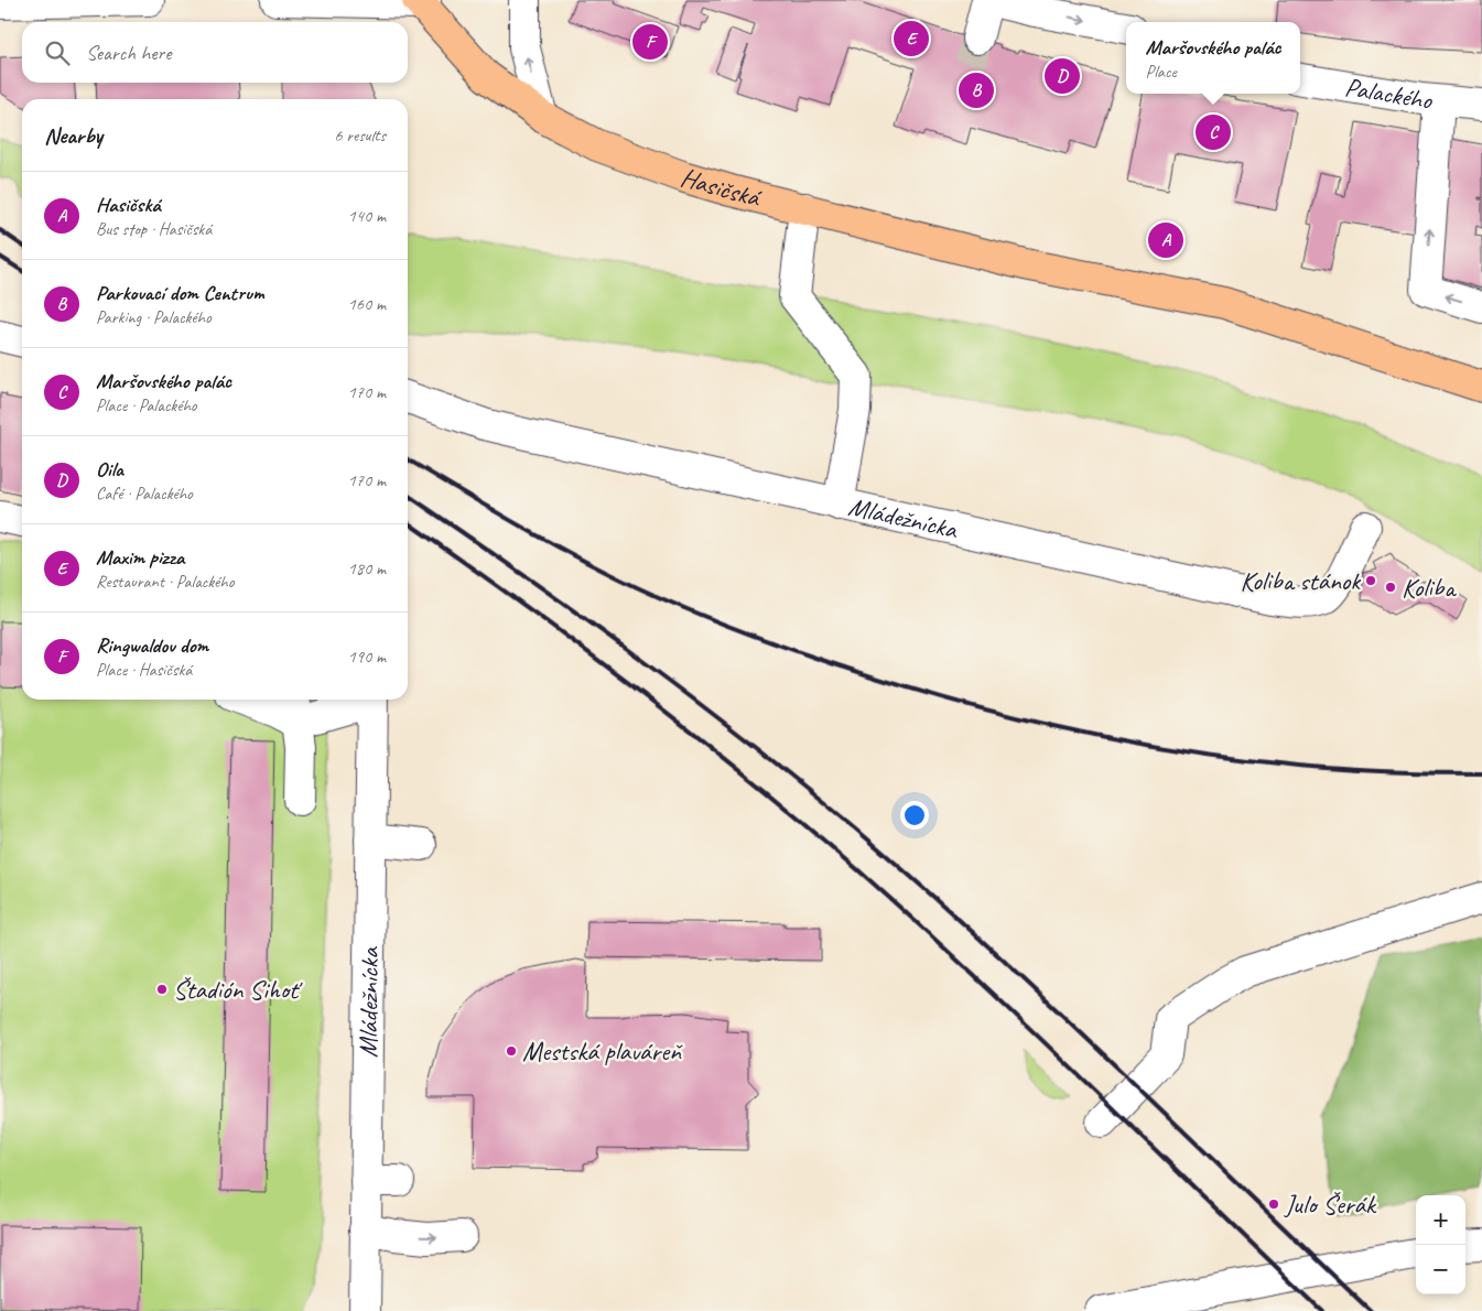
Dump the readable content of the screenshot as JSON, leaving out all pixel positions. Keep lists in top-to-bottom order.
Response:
{
  "streets": {
    "main road": ["Hasičská"],
    "street": ["Palackého", "Mládežnícka"]
  },
  "places": [
    "Koliba stánok",
    "Koliba",
    "Štadión Sihoť",
    "Mestská plaváreň",
    "Julo Šerák"
  ],
  "page": {
    "pins": [
      "E",
      "F",
      "D",
      "B",
      "C",
      "A"
    ],
    "popup": ["Maršovského palác", "Place"],
    "search": "Search here",
    "heading": ["Nearby", "6 results"],
    "list": [
      {
        "mark": "A",
        "name": "Hasičská",
        "note": "Bus stop · Hasičská",
        "value": "140 m"
      },
      {
        "mark": "B",
        "name": "Parkovací dom Centrum",
        "note": "Parking · Palackého",
        "value": "160 m"
      },
      {
        "mark": "C",
        "name": "Maršovského palác",
        "note": "Place · Palackého",
        "value": "170 m"
      },
      {
        "mark": "D",
        "name": "Oila",
        "note": "Café · Palackého",
        "value": "170 m"
      },
      {
        "mark": "E",
        "name": "Maxim pizza",
        "note": "Restaurant · Palackého",
        "value": "180 m"
      },
      {
        "mark": "F",
        "name": "Ringwaldov dom",
        "note": "Place · Hasičská",
        "value": "190 m"
      }
    ],
    "map_buttons": ["+", "−"]
  }
}
